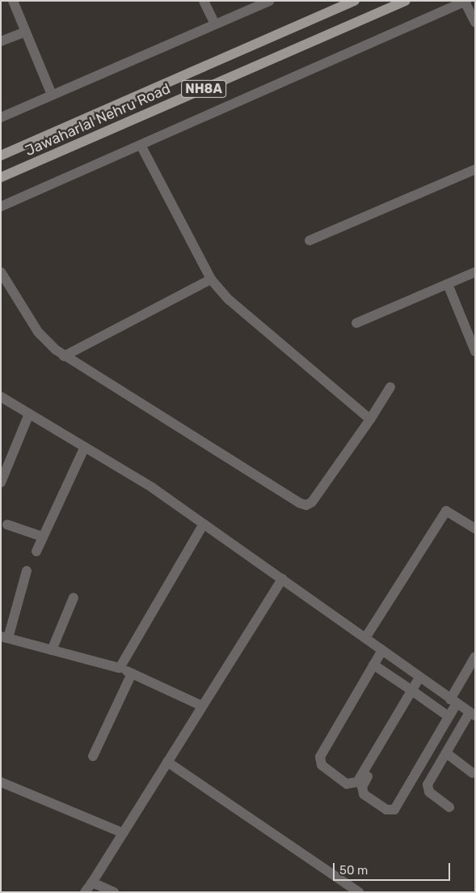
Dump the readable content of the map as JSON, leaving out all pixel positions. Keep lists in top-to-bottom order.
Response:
{
  "streets": {
    "main road": ["NH8A", "Jawaharlal Nehru Road"]
  },
  "scale_bar": "50 m"
}
